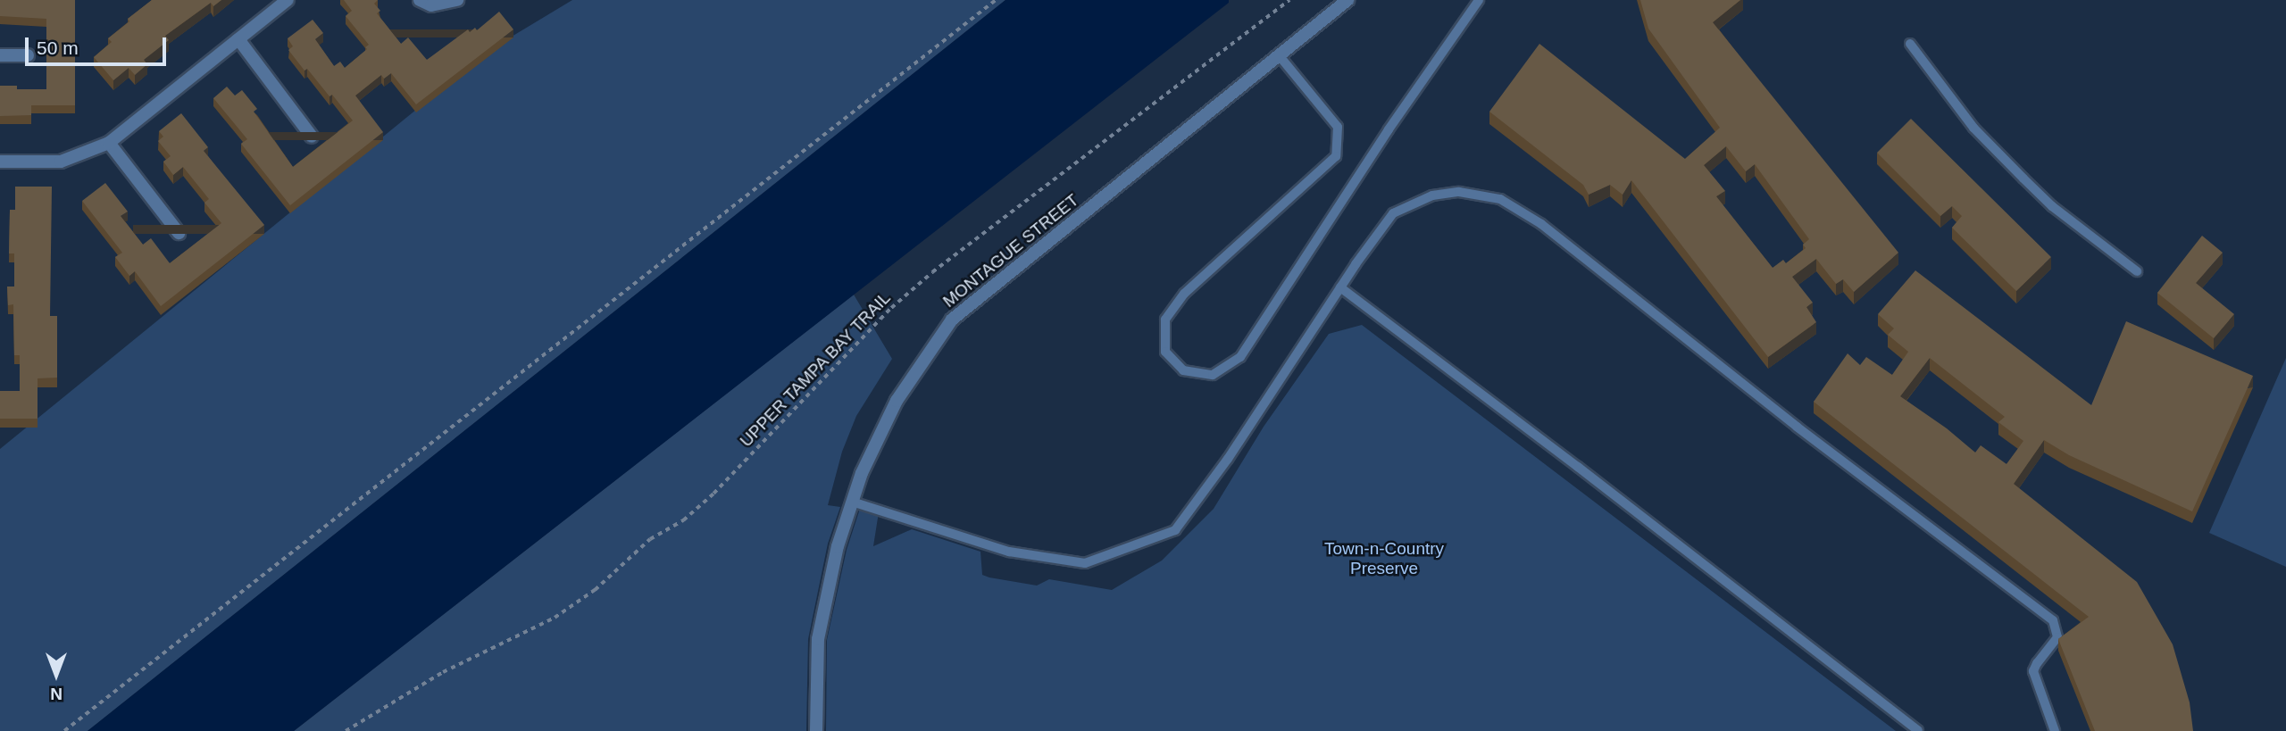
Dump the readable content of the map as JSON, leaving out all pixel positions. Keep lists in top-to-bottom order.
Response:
{
  "streets": {
    "street": ["MONTAGUE STREET"],
    "path": ["UPPER TAMPA BAY TRAIL"]
  },
  "parks": ["Town-n-Country Preserve"],
  "scale_bar": "50 m",
  "north": "bottom"
}
